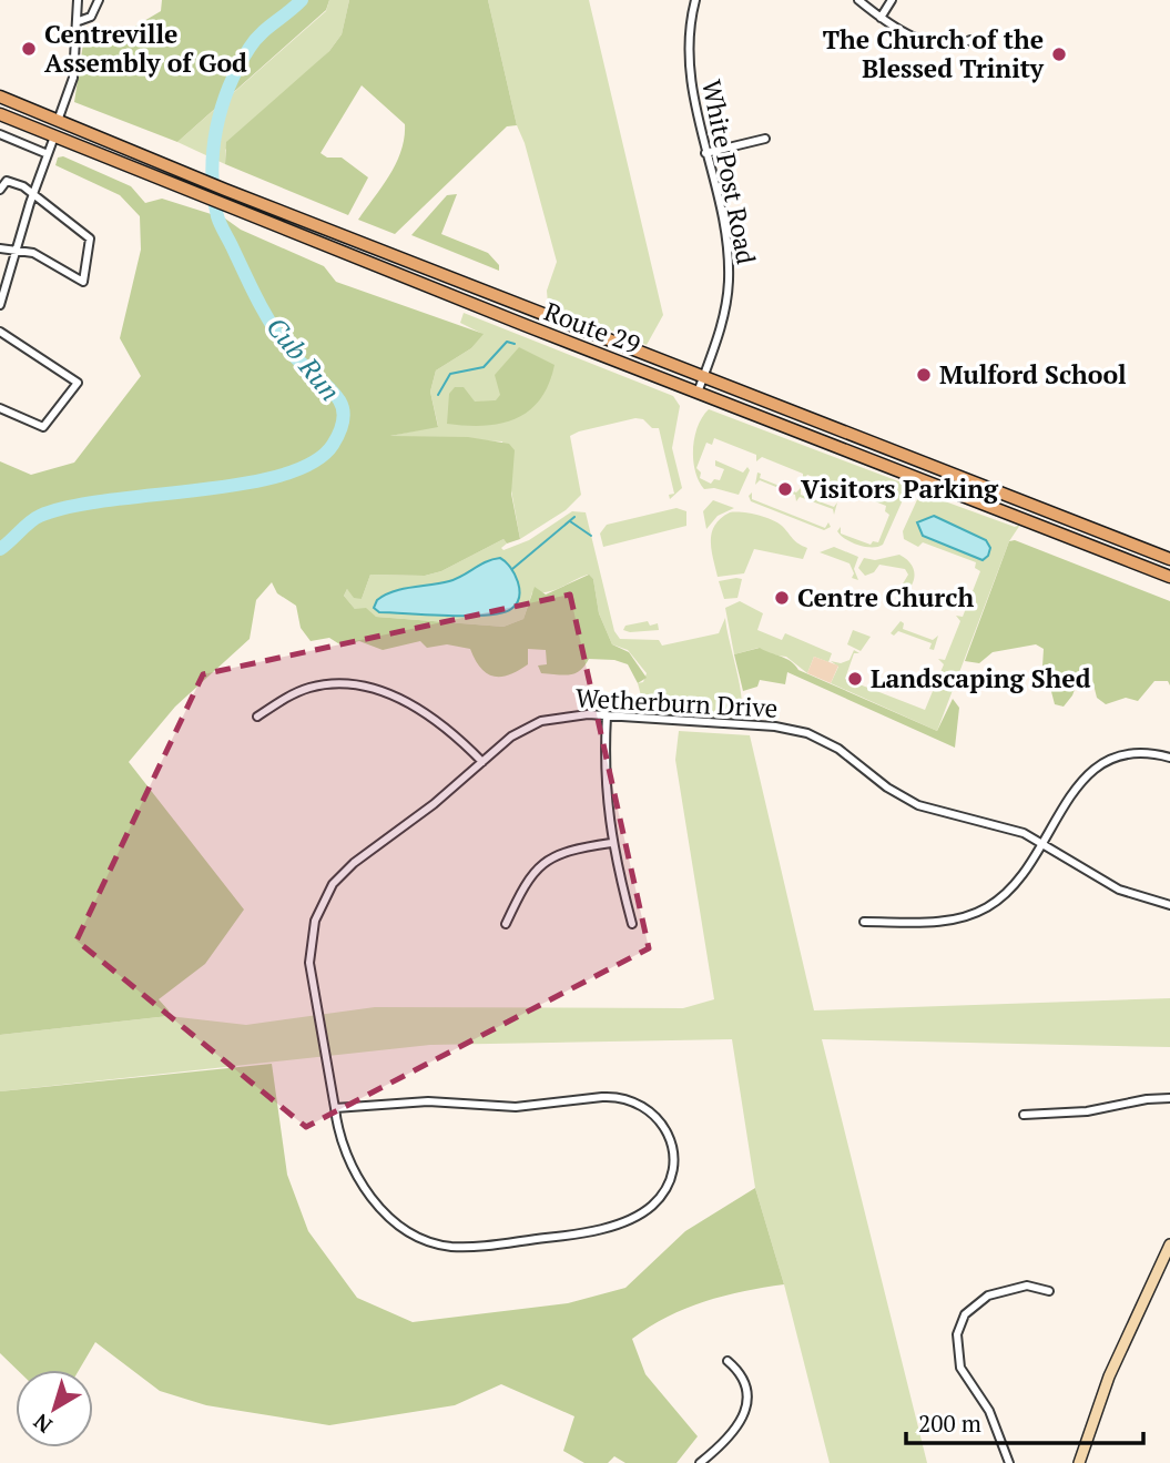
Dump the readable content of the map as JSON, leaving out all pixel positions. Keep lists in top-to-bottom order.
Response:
{
  "streets": {
    "main road": ["Route 29"],
    "street": ["White Post Road", "Wetherburn Drive"]
  },
  "crossings": [
    ["White Post Road", "Route 29"]
  ],
  "water": ["Cub Run"],
  "places": [
    "Centreville Assembly of God",
    "The Church of the Blessed Trinity",
    "Mulford School",
    "Visitors Parking",
    "Centre Church",
    "Landscaping Shed"
  ],
  "scale_bar": "200 m",
  "north": "bottom left"
}
